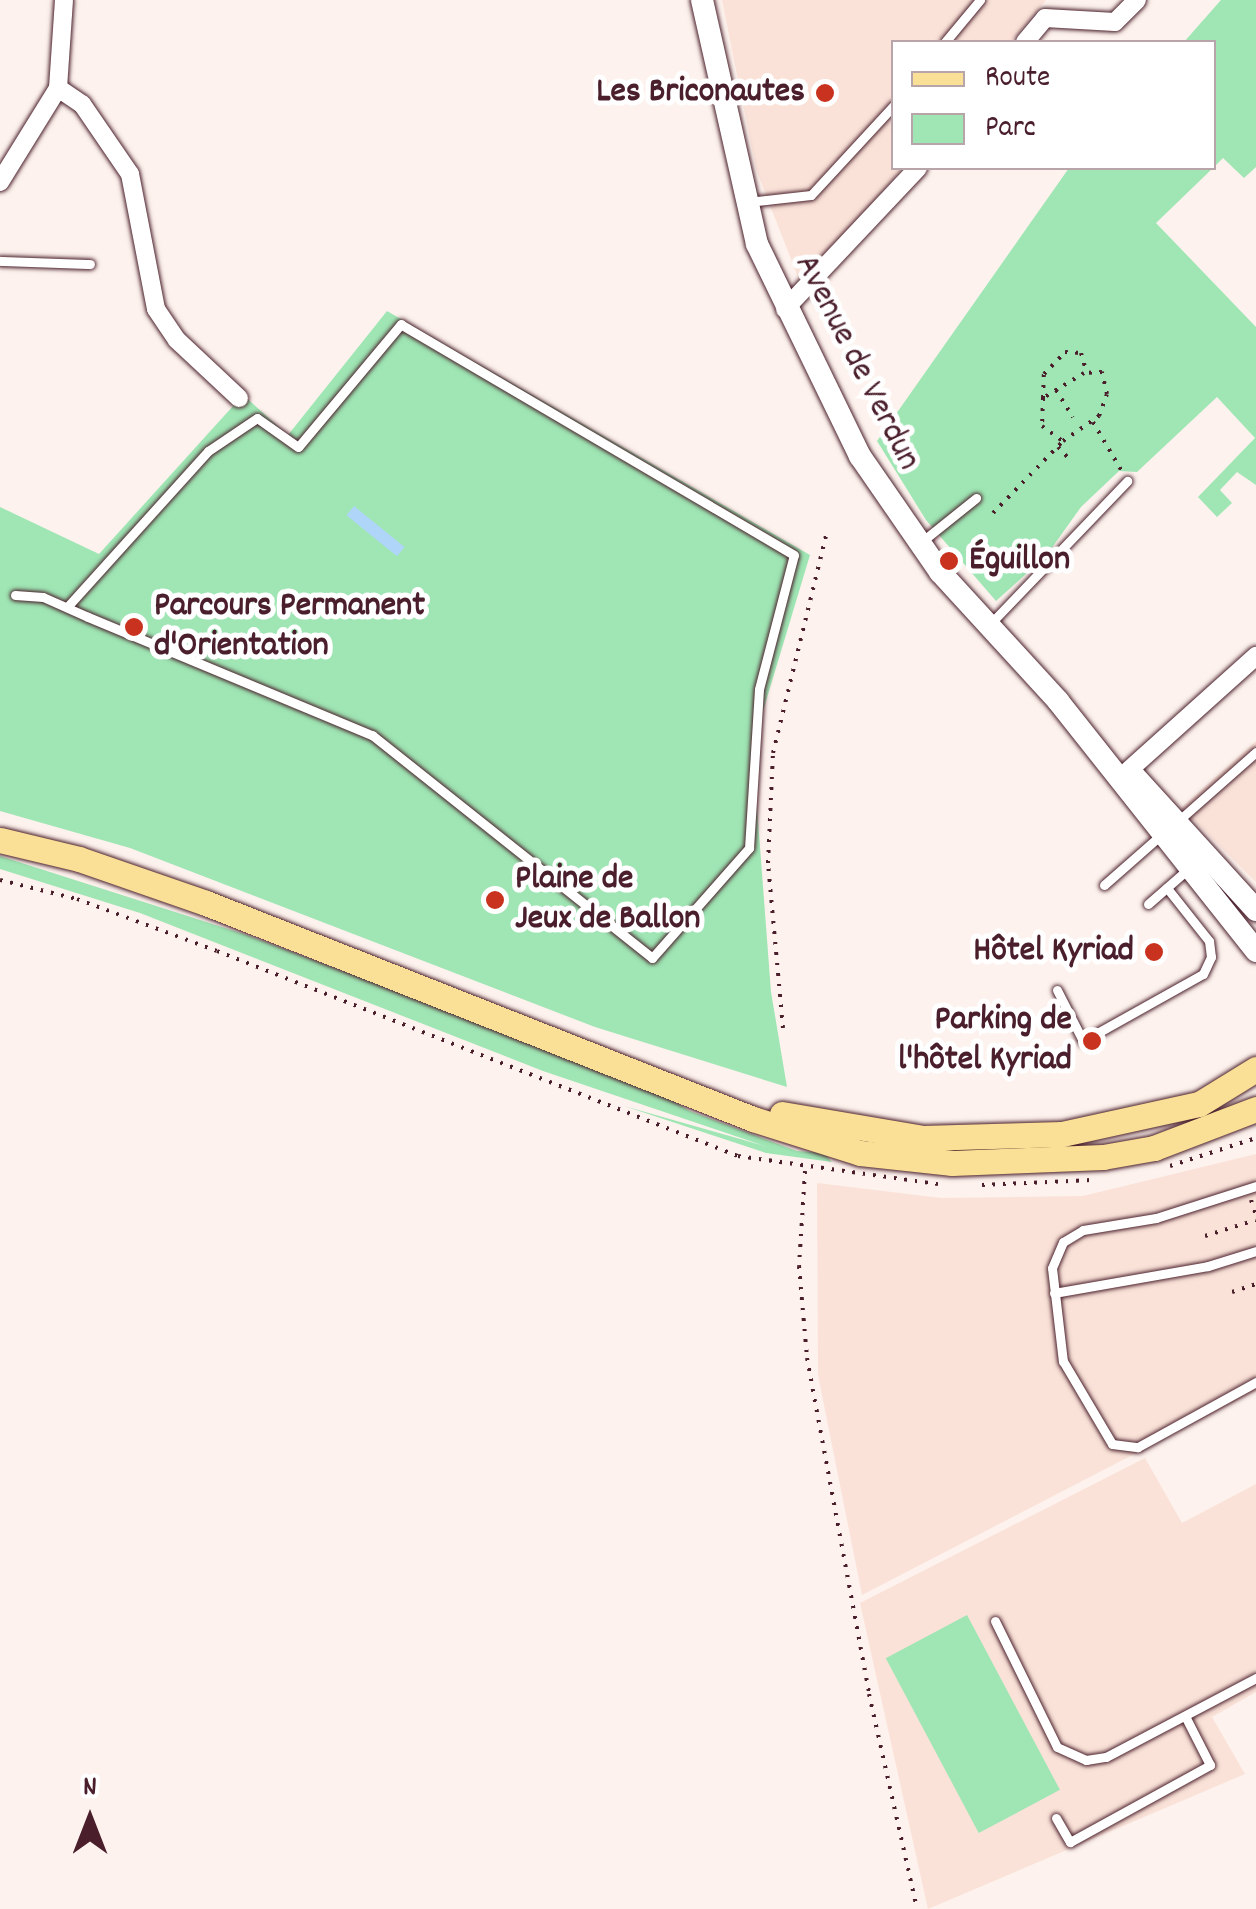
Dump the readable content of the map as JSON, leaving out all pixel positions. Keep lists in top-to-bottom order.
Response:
{
  "streets": {
    "main road": ["Avenue de Verdun"]
  },
  "places": [
    "Les Briconautes",
    "Éguillon",
    "Parcours Permanent d'Orientation",
    "Plaine de Jeux de Ballon",
    "Hôtel Kyriad",
    "Parking de l'hôtel Kyriad"
  ],
  "legend": ["Route", "Parc"],
  "north": "top"
}
